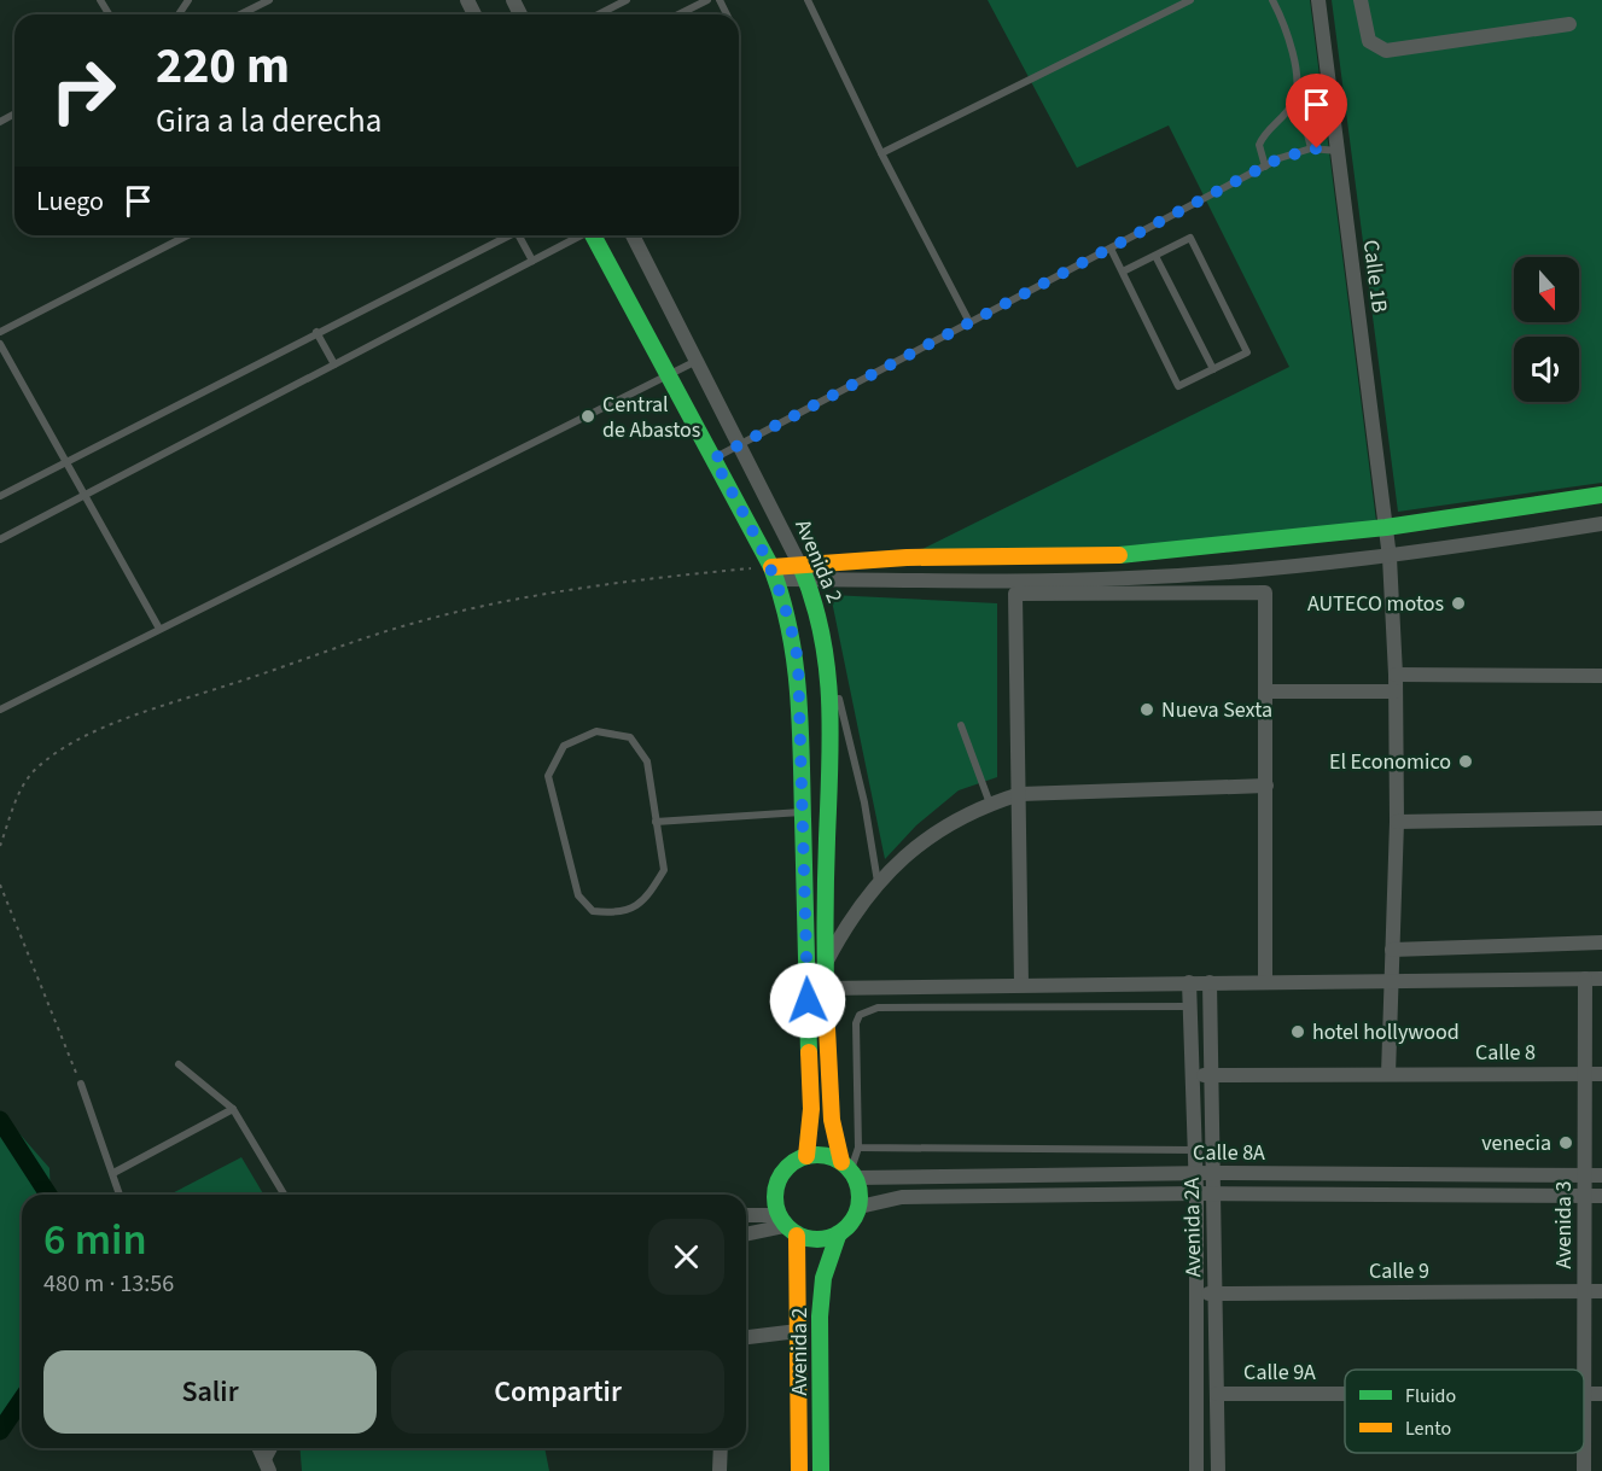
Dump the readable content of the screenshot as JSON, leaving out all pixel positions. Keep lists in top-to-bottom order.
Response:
{
  "streets": {
    "street": [
      "Calle 1B",
      "Avenida 2",
      "Calle 8",
      "Calle 8A",
      "Avenida 3",
      "Avenida 2A",
      "Calle 9",
      "Calle 9A"
    ]
  },
  "crossings": [
    ["Calle 1B", "Calle 8"],
    ["Avenida 2", "Calle 8A"],
    ["Calle 8", "Avenida 3"],
    ["Calle 8", "Avenida 2A"],
    ["Calle 8A", "Avenida 3"],
    ["Calle 8A", "Avenida 2A"],
    ["Avenida 3", "Calle 9"],
    ["Avenida 3", "Calle 9A"],
    ["Avenida 2A", "Calle 9"],
    ["Avenida 2A", "Calle 9A"]
  ],
  "places": [
    "Central de Abastos",
    "AUTECO motos",
    "Nueva Sexta",
    "El Economico",
    "hotel hollywood",
    "venecia"
  ],
  "legend": ["Fluido", "Lento"],
  "north": "bottom",
  "page": {
    "turn": ["220 m", "Gira a la derecha"],
    "then": "Luego",
    "heading": ["6 min", "480 m · 13:56"],
    "buttons": ["Salir", "Compartir"]
  }
}
